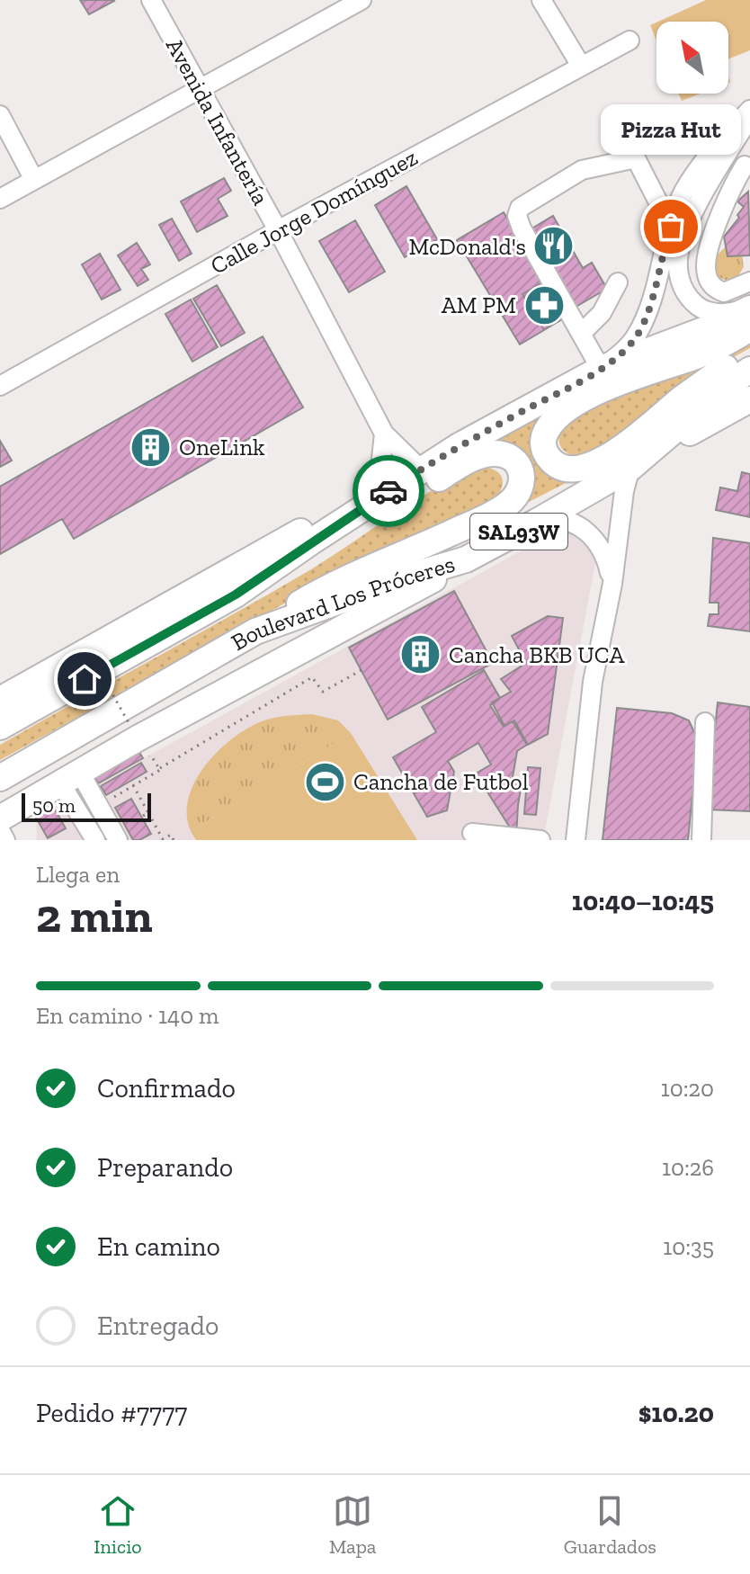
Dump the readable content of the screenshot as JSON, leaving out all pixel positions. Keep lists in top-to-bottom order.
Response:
{
  "streets": {
    "highway": ["SAL93W", "Boulevard Los Próceres"],
    "street": ["Avenida Infantería", "Calle Jorge Domínguez"]
  },
  "crossings": [
    ["Avenida Infantería", "Calle Jorge Domínguez"],
    ["Avenida Infantería", "Boulevard Los Próceres"]
  ],
  "places": {
    "other": ["Pizza Hut"],
    "restaurant": ["McDonald's"],
    "pharmacy": ["AM PM"],
    "building": ["OneLink", "Cancha BKB UCA"],
    "sports": ["Cancha de Futbol"]
  },
  "scale_bar": "50 m",
  "north": "top left",
  "page": {
    "bubble": "Pizza Hut",
    "scale": "50 m",
    "heading": ["2 min", "Llega en", "10:40–10:45"],
    "panel": ["Pedido #7777", "$10.20"],
    "bar": "En camino · 140 m",
    "list": [
      ["Confirmado", "10:20"],
      ["Preparando", "10:26"],
      ["En camino", "10:35"],
      "Entregado"
    ],
    "tabs": ["Inicio", "Mapa", "Guardados"]
  }
}
